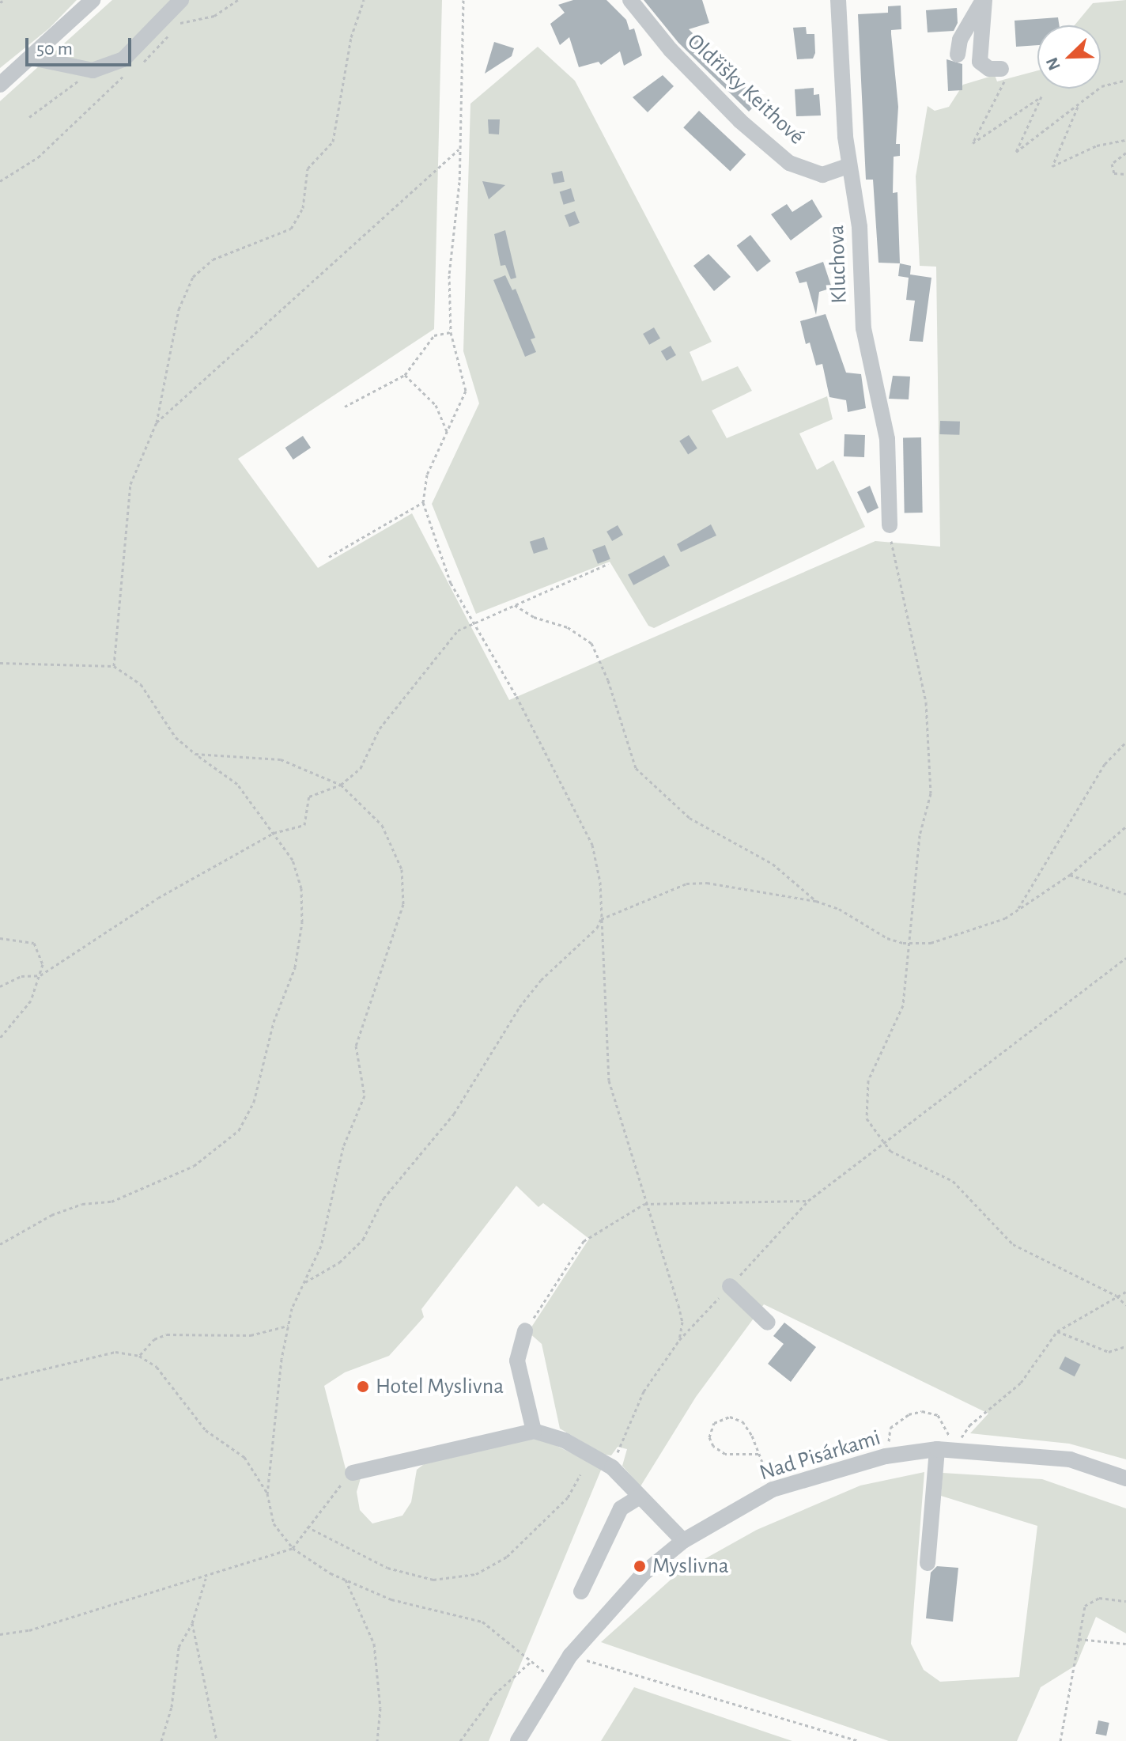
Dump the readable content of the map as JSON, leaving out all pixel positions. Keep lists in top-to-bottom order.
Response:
{
  "streets": {
    "street": ["Oldřišky Keithové", "Kluchova", "Nad Pisárkami"]
  },
  "crossings": [
    ["Oldřišky Keithové", "Kluchova"]
  ],
  "places": ["Hotel Myslivna", "Myslivna"],
  "scale_bar": "50 m",
  "north": "bottom left"
}
